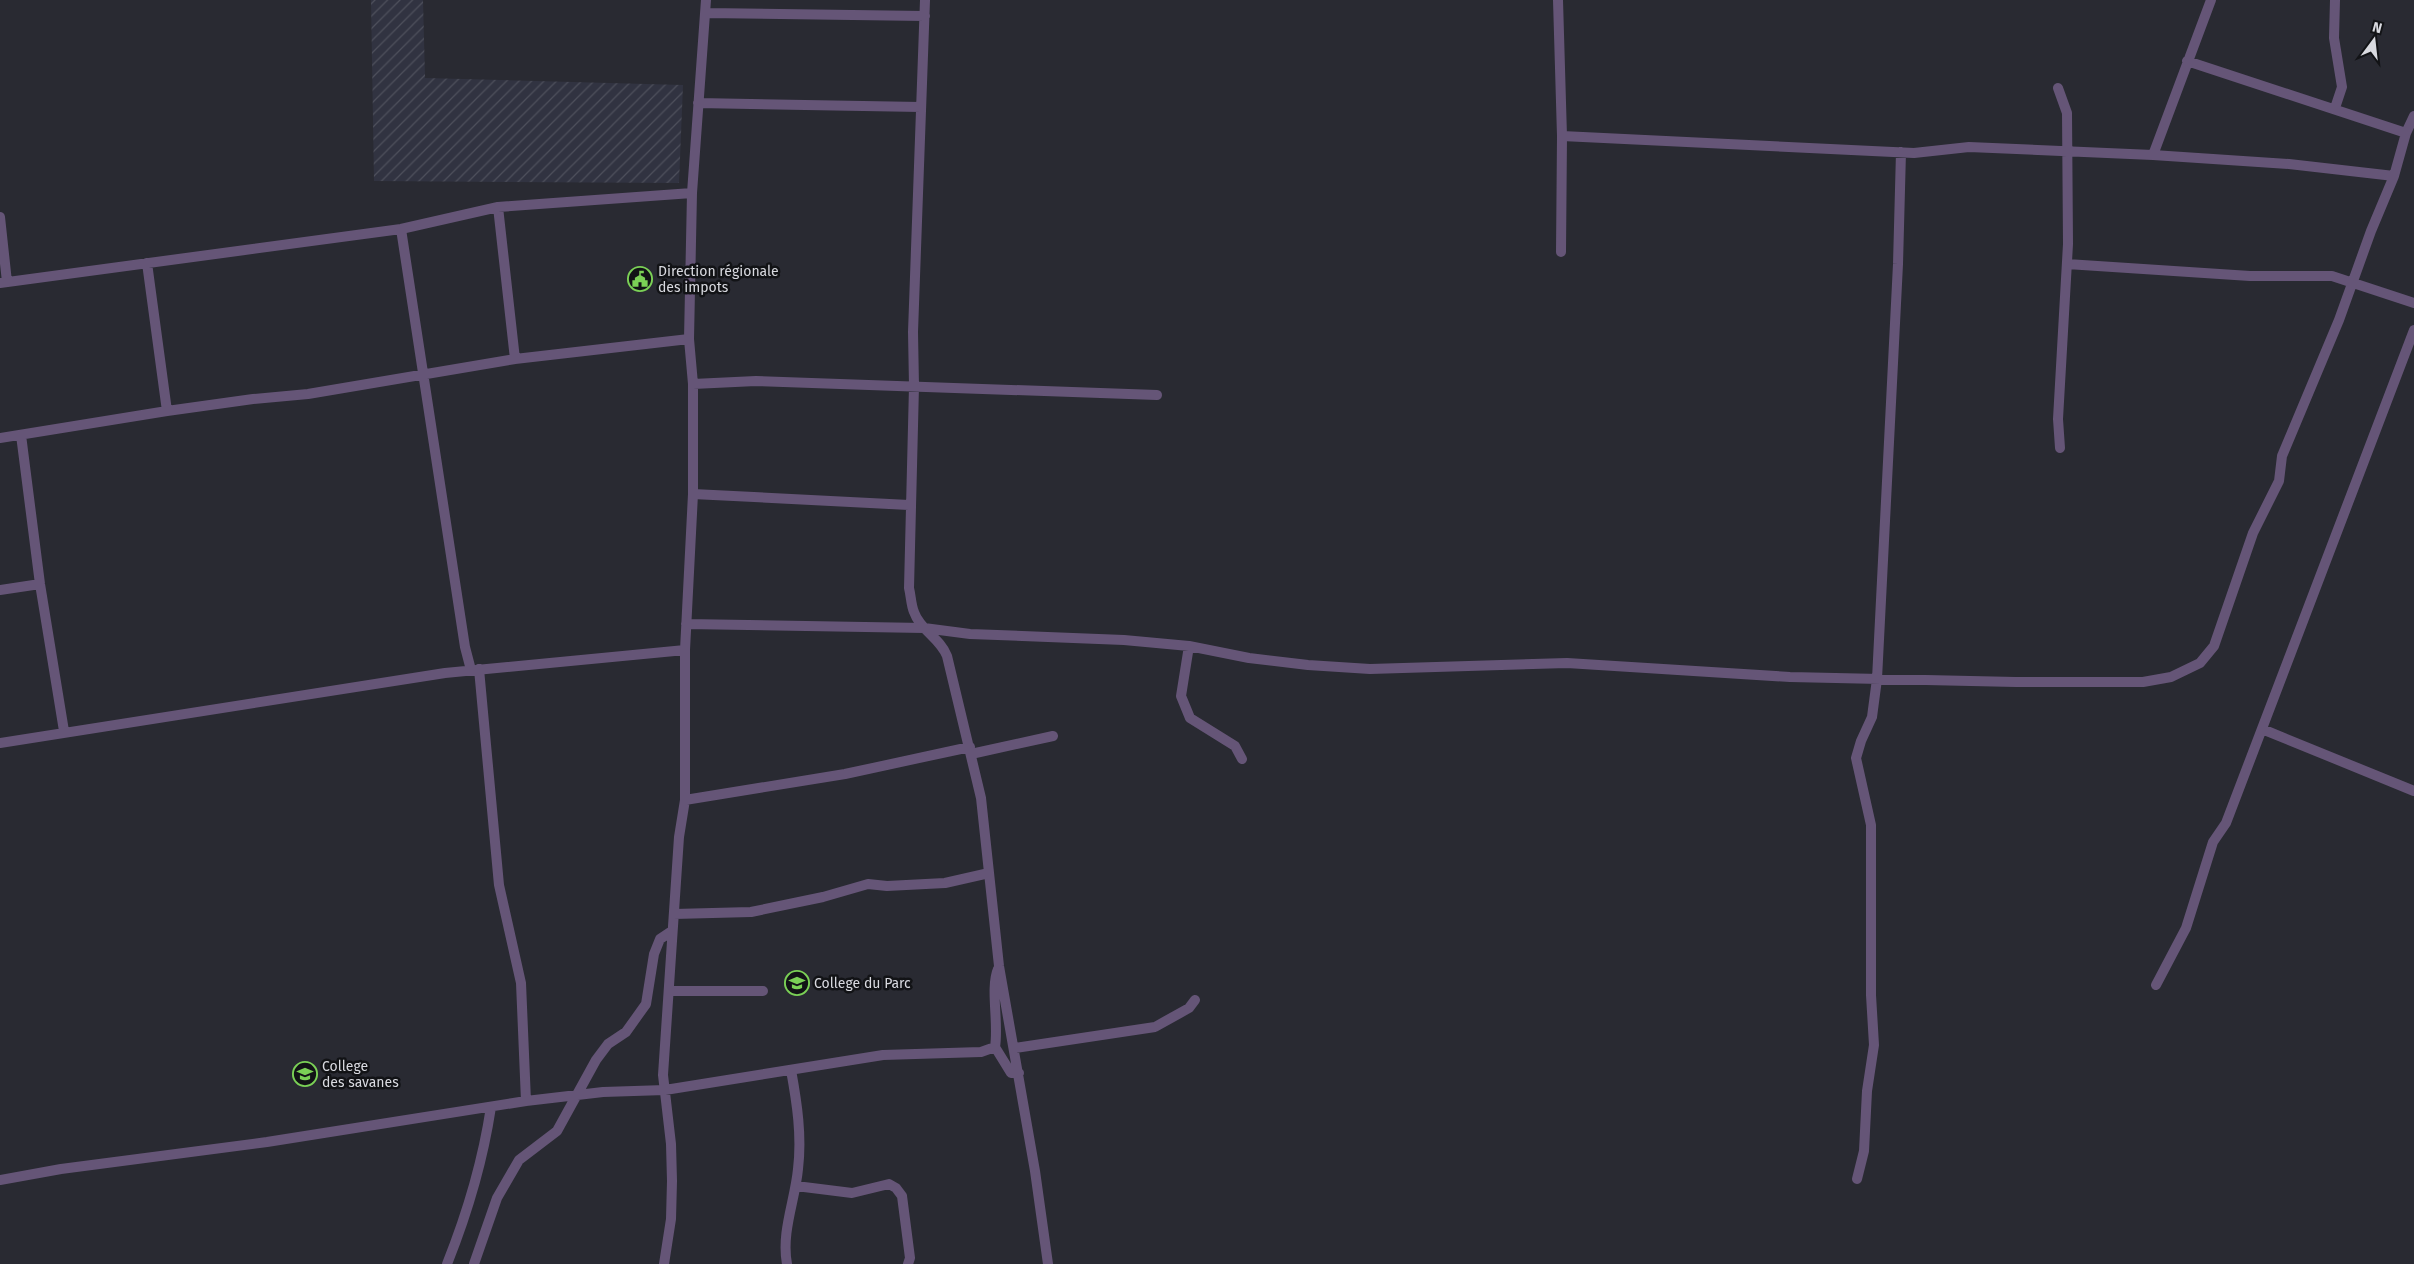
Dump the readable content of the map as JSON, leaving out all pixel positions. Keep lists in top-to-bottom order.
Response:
{
  "places": {
    "public building": ["Direction régionale des impots"],
    "school or university": ["College du Parc", "College des savanes"]
  },
  "north": "top"
}
